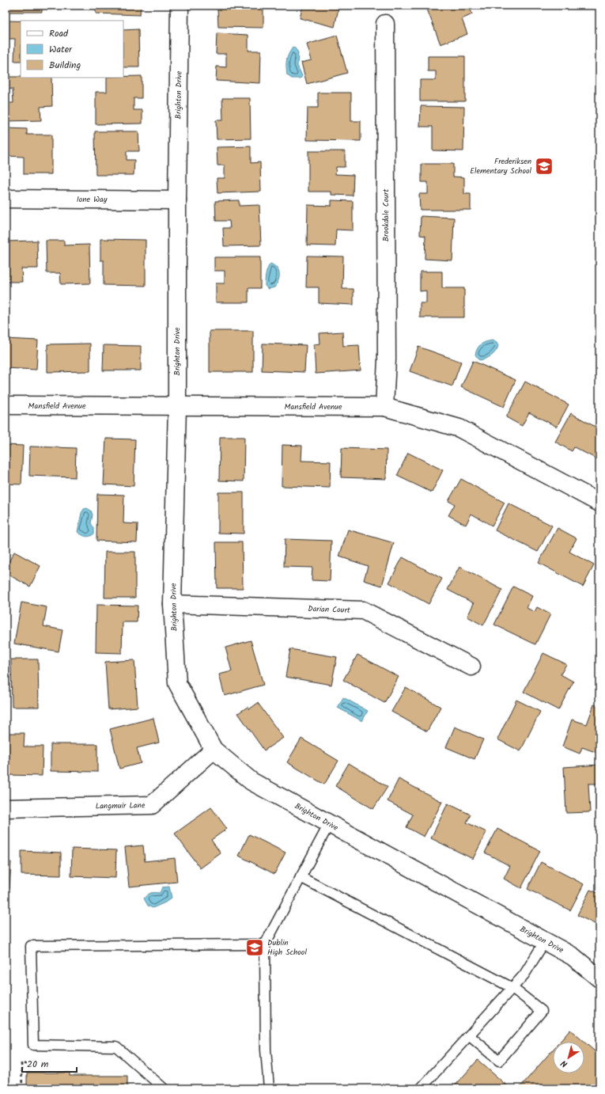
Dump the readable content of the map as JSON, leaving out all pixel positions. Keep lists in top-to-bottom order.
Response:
{
  "streets": {
    "street": [
      "Brighton Drive",
      "Ione Way",
      "Brookdale Court",
      "Mansfield Avenue",
      "Darian Court",
      "Langmuir Lane"
    ]
  },
  "crossings": [
    ["Brighton Drive", "Ione Way"],
    ["Brighton Drive", "Mansfield Avenue"],
    ["Brighton Drive", "Darian Court"],
    ["Brighton Drive", "Langmuir Lane"],
    ["Brookdale Court", "Mansfield Avenue"]
  ],
  "places": {
    "school or university": ["Frederiksen Elementary School", "Dublin High School"]
  },
  "legend": ["Road", "Water", "Building"],
  "scale_bar": "20 m",
  "north": "bottom left"
}
